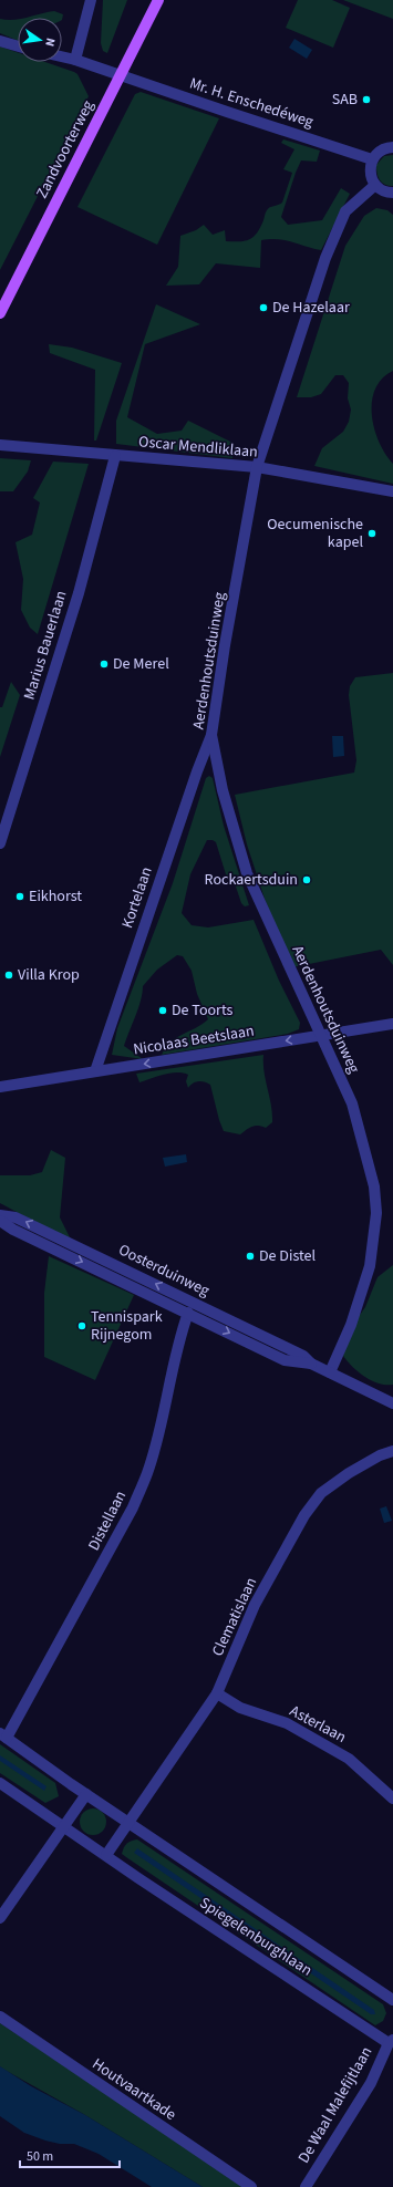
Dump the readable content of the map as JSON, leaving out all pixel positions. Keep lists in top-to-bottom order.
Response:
{
  "streets": {
    "main road": ["Zandvoorterweg"],
    "street": [
      "Mr. H. Enschedéweg",
      "Oscar Mendliklaan",
      "Marius Bauerlaan",
      "Aerdenhoutsduinweg",
      "Kortelaan",
      "Nicolaas Beetslaan",
      "Oosterduinweg",
      "Distellaan",
      "Clematislaan",
      "Asterlaan",
      "Spiegelenburghlaan",
      "Houtvaartkade",
      "De Waal Malefijtlaan"
    ]
  },
  "crossings": [
    ["Mr. H. Enschedéweg", "Zandvoorterweg"],
    ["Oscar Mendliklaan", "Marius Bauerlaan"],
    ["Oscar Mendliklaan", "Aerdenhoutsduinweg"],
    ["Aerdenhoutsduinweg", "Kortelaan"],
    ["Aerdenhoutsduinweg", "Nicolaas Beetslaan"],
    ["Aerdenhoutsduinweg", "Oosterduinweg"],
    ["Kortelaan", "Nicolaas Beetslaan"],
    ["Oosterduinweg", "Distellaan"],
    ["Clematislaan", "Asterlaan"],
    ["Clematislaan", "Spiegelenburghlaan"],
    ["Spiegelenburghlaan", "De Waal Malefijtlaan"]
  ],
  "one_way": ["Nicolaas Beetslaan"],
  "places": [
    "SAB",
    "De Hazelaar",
    "Oecumenische kapel",
    "De Merel",
    "Rockaertsduin",
    "Eikhorst",
    "Villa Krop",
    "De Toorts",
    "De Distel",
    "Tennispark Rijnegom"
  ],
  "scale_bar": "50 m",
  "north": "right"
}
